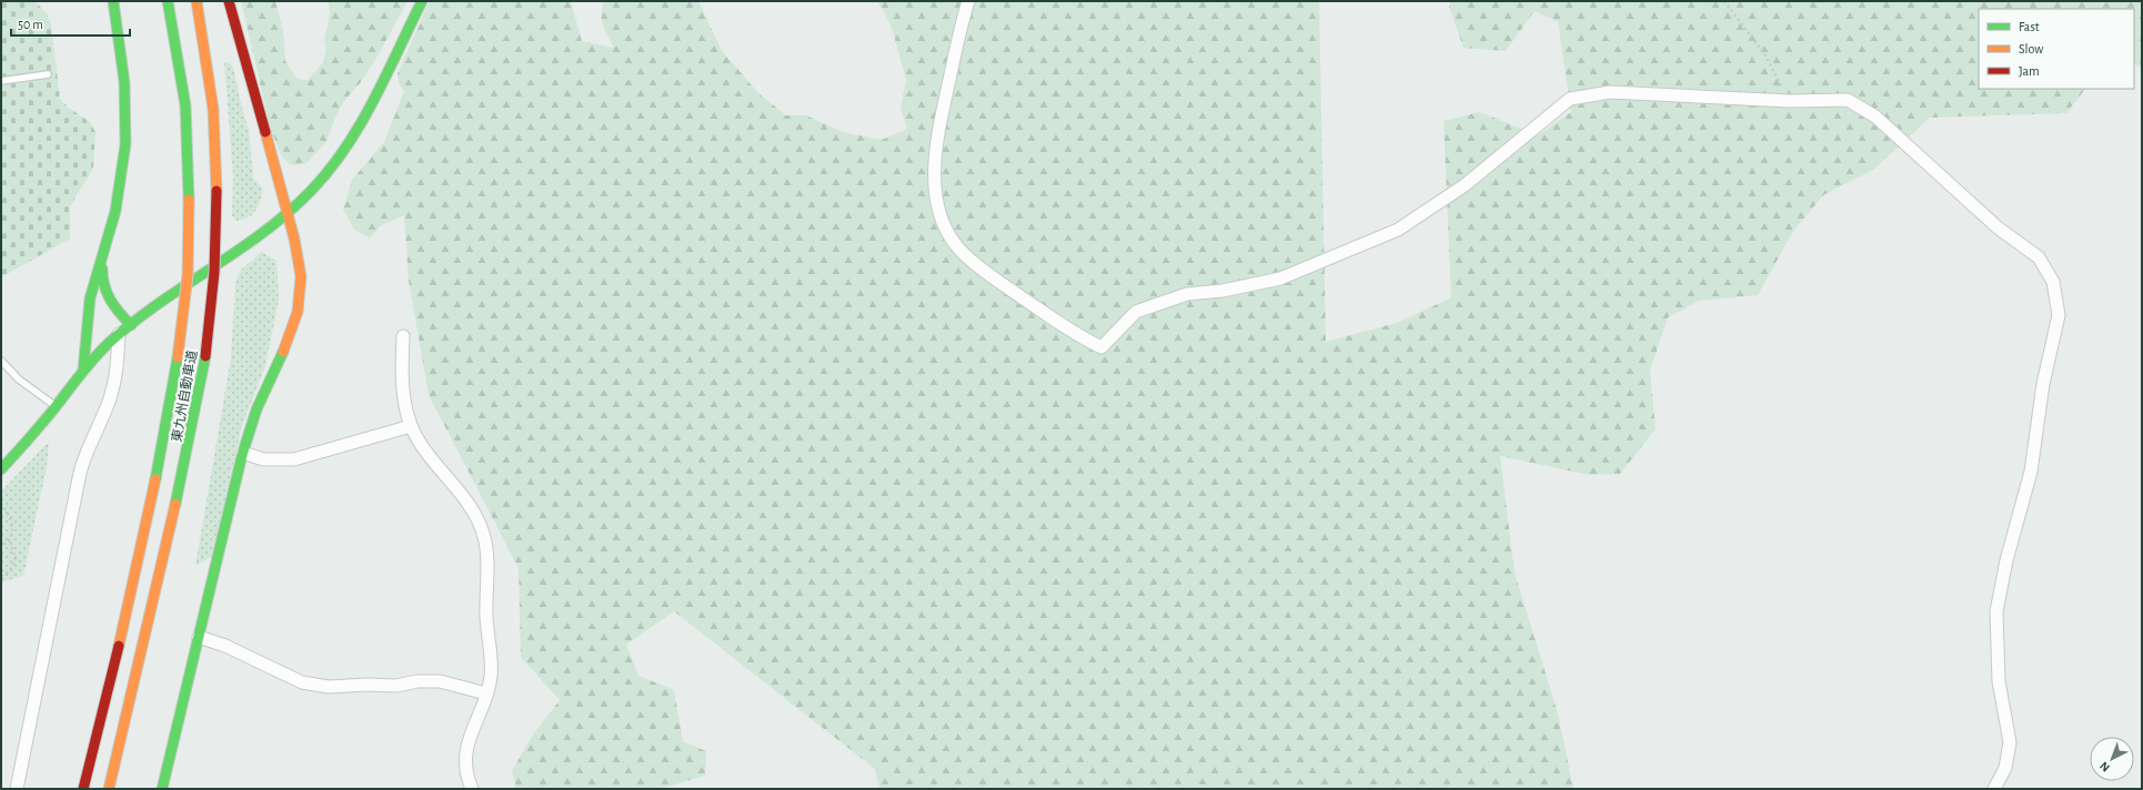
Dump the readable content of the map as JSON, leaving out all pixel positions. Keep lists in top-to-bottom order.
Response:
{
  "streets": {
    "main road": ["東九州自動車道"]
  },
  "legend": ["Fast", "Slow", "Jam"],
  "scale_bar": "50 m",
  "north": "bottom left"
}
